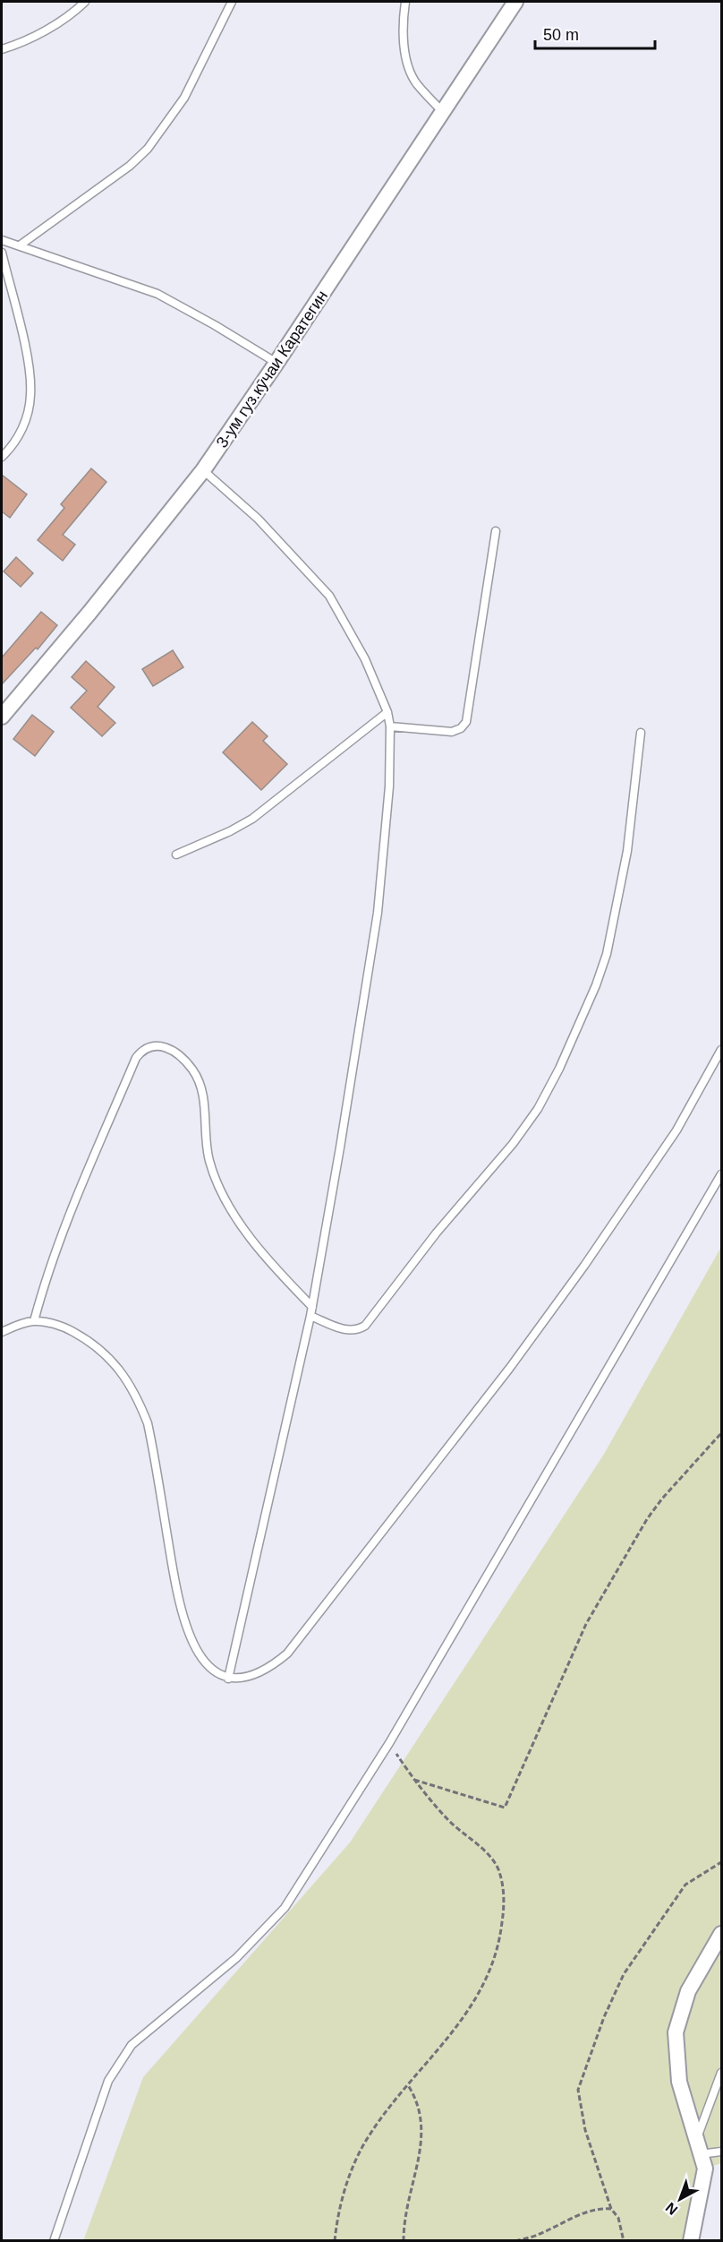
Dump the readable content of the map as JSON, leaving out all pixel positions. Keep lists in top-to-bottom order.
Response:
{
  "streets": {
    "street": ["3-ум гуз.кӯчаи Каратегин"]
  },
  "scale_bar": "50 m",
  "north": "bottom left"
}
